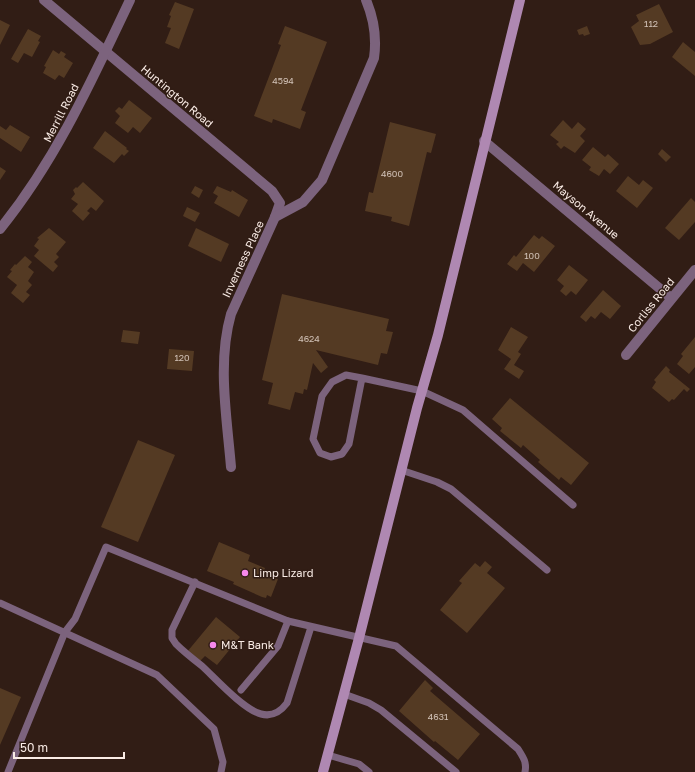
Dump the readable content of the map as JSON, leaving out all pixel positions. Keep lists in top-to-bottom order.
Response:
{
  "streets": {
    "street": [
      "Huntington Road",
      "Merrill Road",
      "Mayson Avenue",
      "Inverness Place",
      "Corliss Road"
    ]
  },
  "crossings": [
    ["Huntington Road", "Merrill Road"],
    ["Huntington Road", "Inverness Place"],
    ["Mayson Avenue", "Corliss Road"]
  ],
  "places": ["Limp Lizard", "M&T Bank"],
  "house_numbers": [
    "112",
    "4594",
    "4600",
    "100",
    "4624",
    "120",
    "4631"
  ],
  "scale_bar": "50 m"
}
